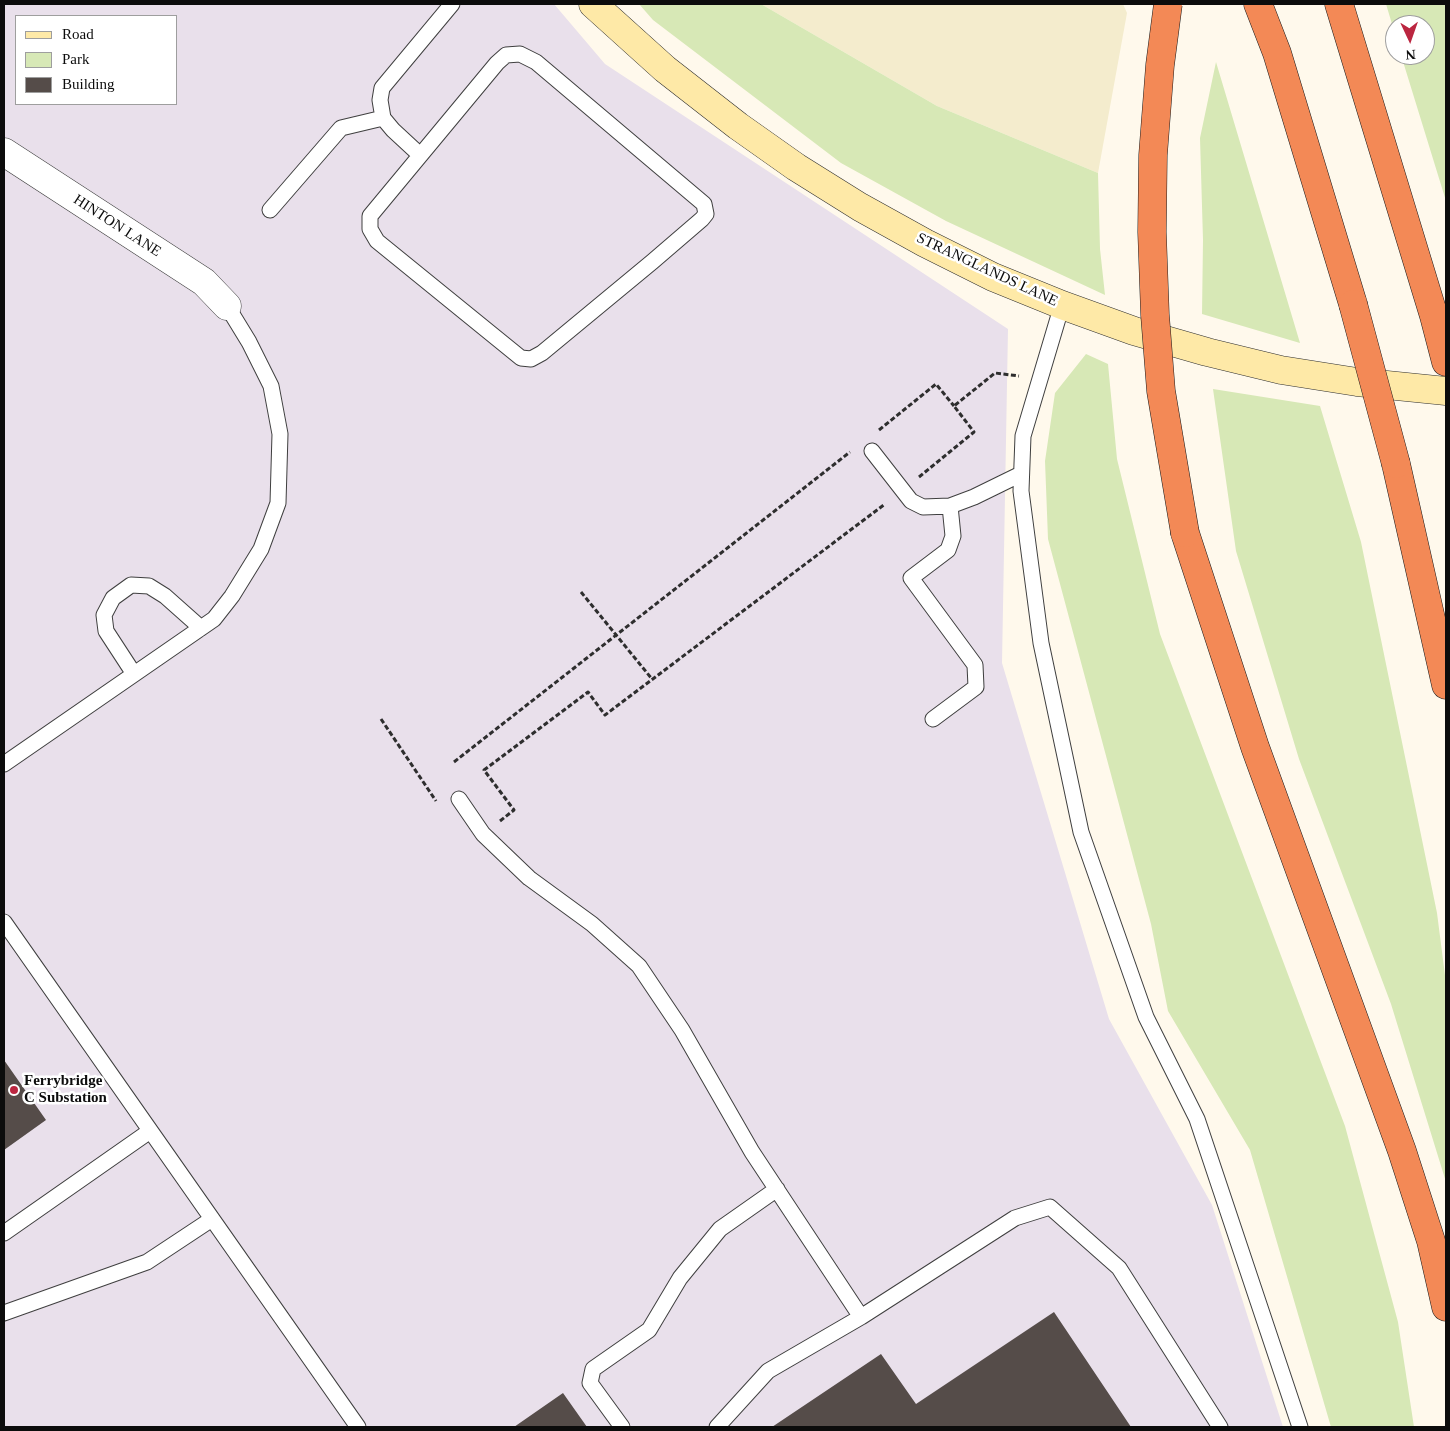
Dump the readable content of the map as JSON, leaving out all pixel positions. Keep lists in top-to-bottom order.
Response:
{
  "streets": {
    "main road": ["STRANGLANDS LANE"],
    "street": ["HINTON LANE"]
  },
  "places": ["Ferrybridge C Substation"],
  "legend": ["Road", "Park", "Building"],
  "north": "bottom"
}
